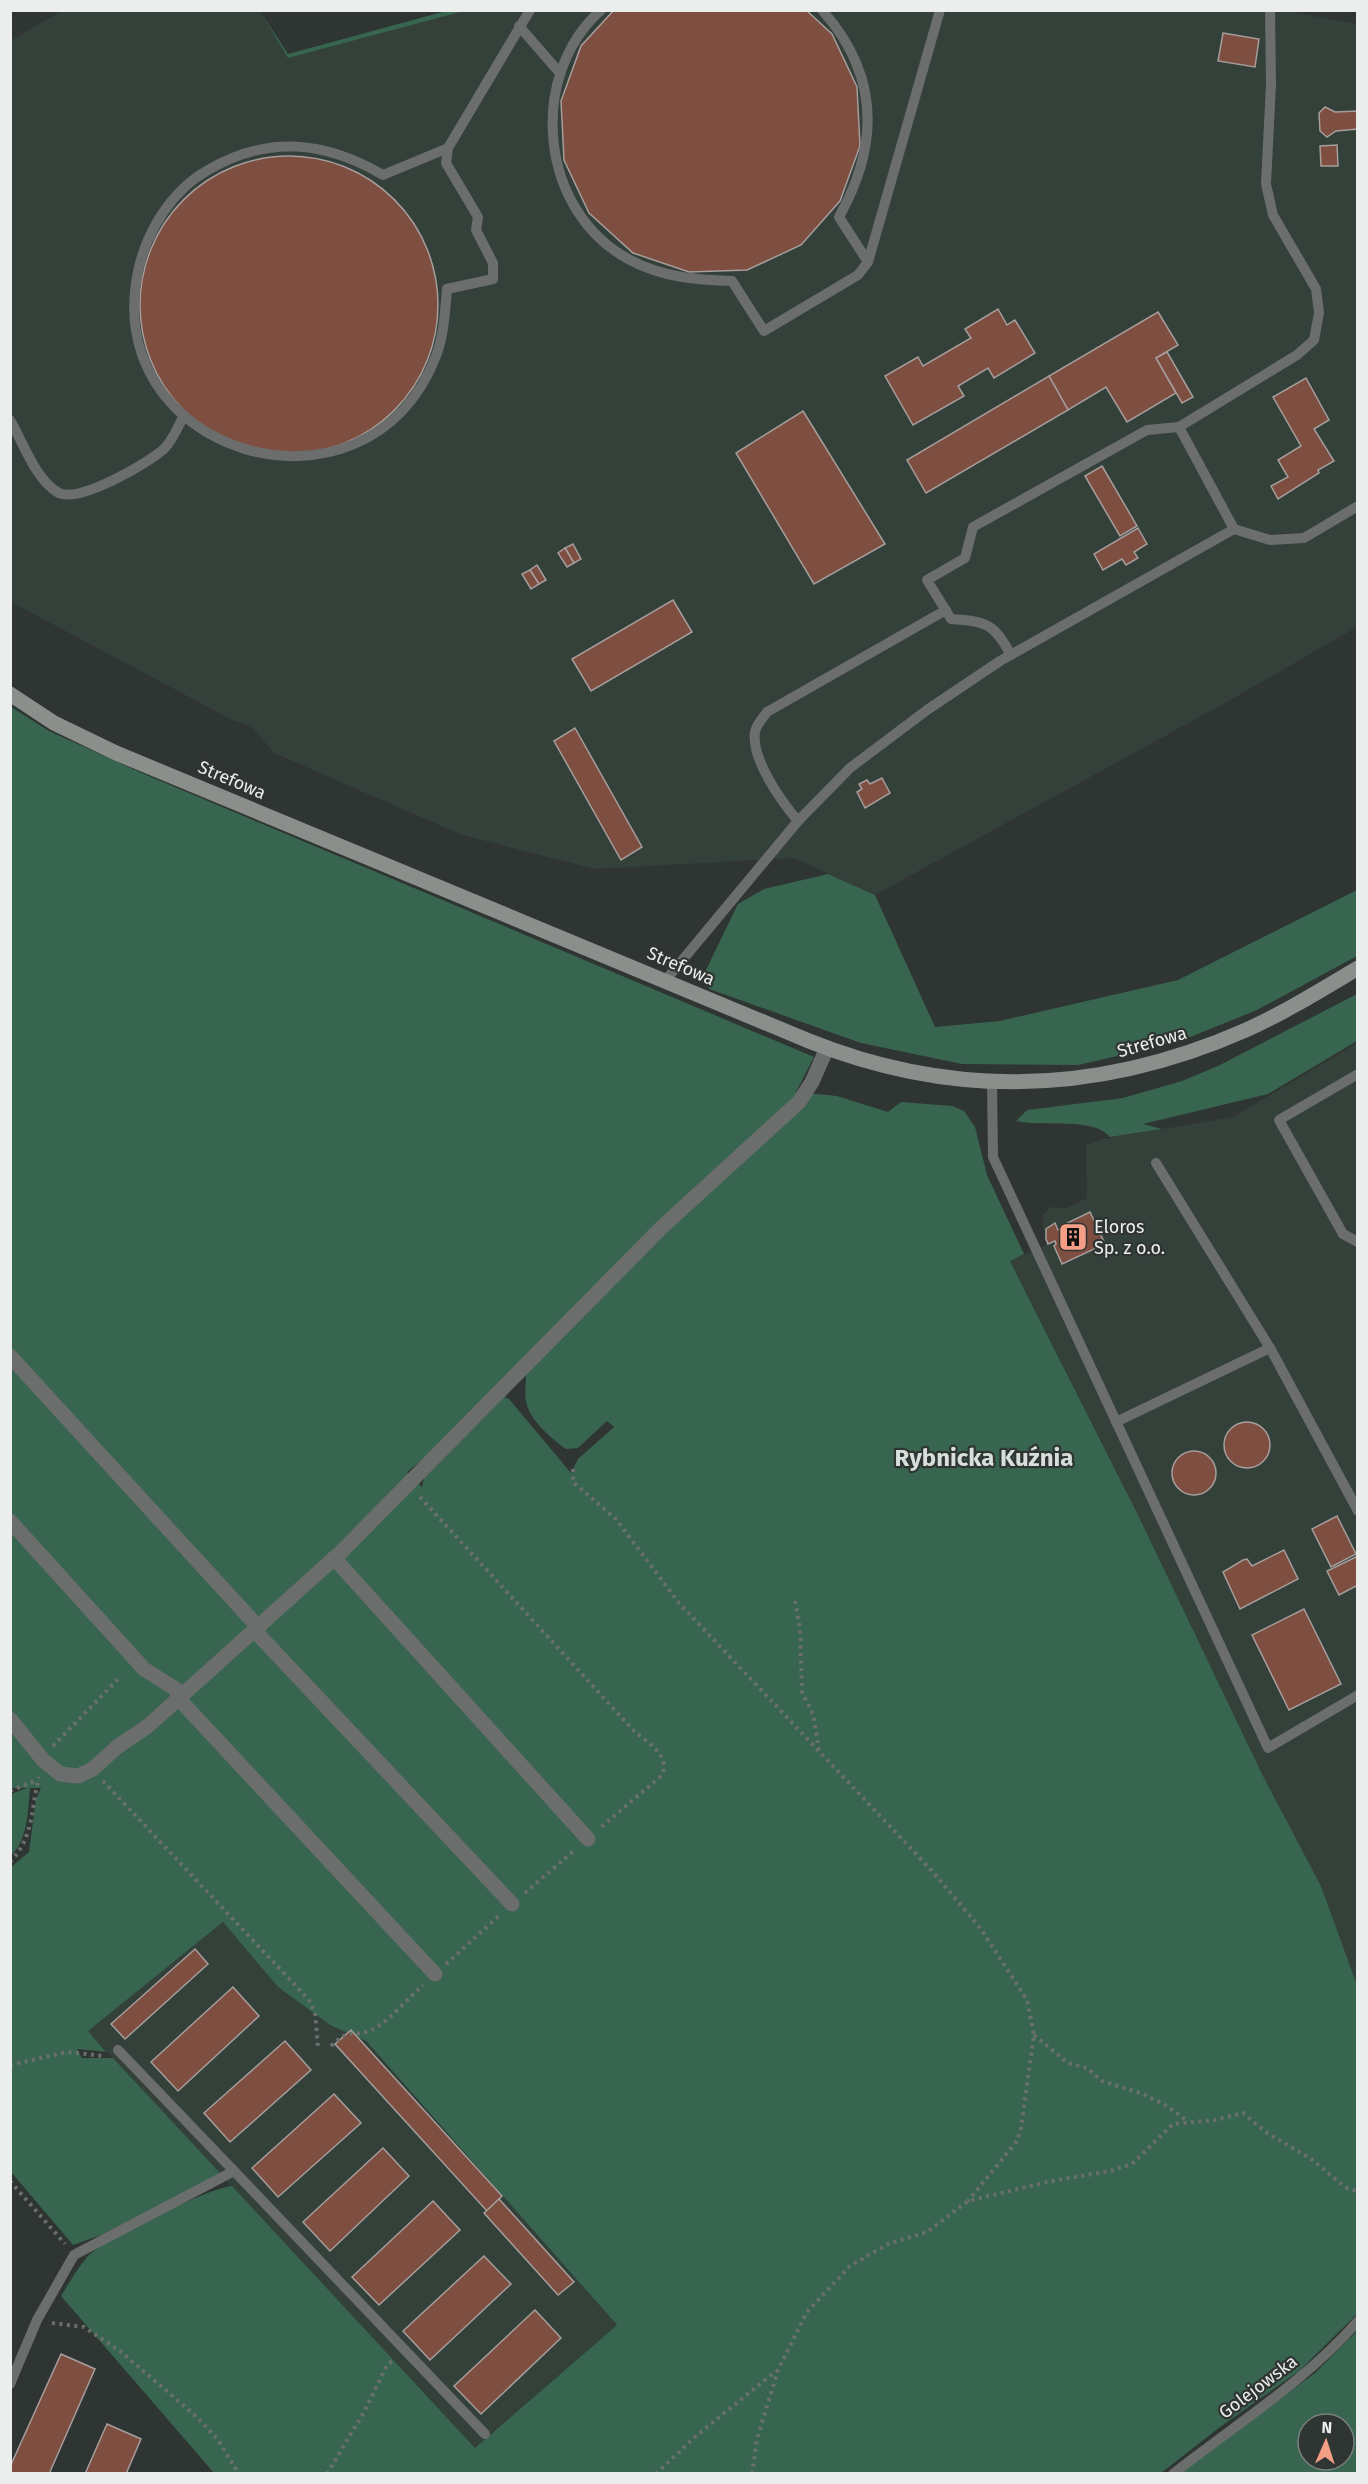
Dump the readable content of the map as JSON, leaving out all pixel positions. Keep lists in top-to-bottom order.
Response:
{
  "streets": {
    "street": ["Strefowa"],
    "lane": ["Golejowska"]
  },
  "districts": ["Rybnicka Kuźnia"],
  "places": {
    "building": ["Eloros Sp. z o.o."]
  },
  "north": "top"
}
